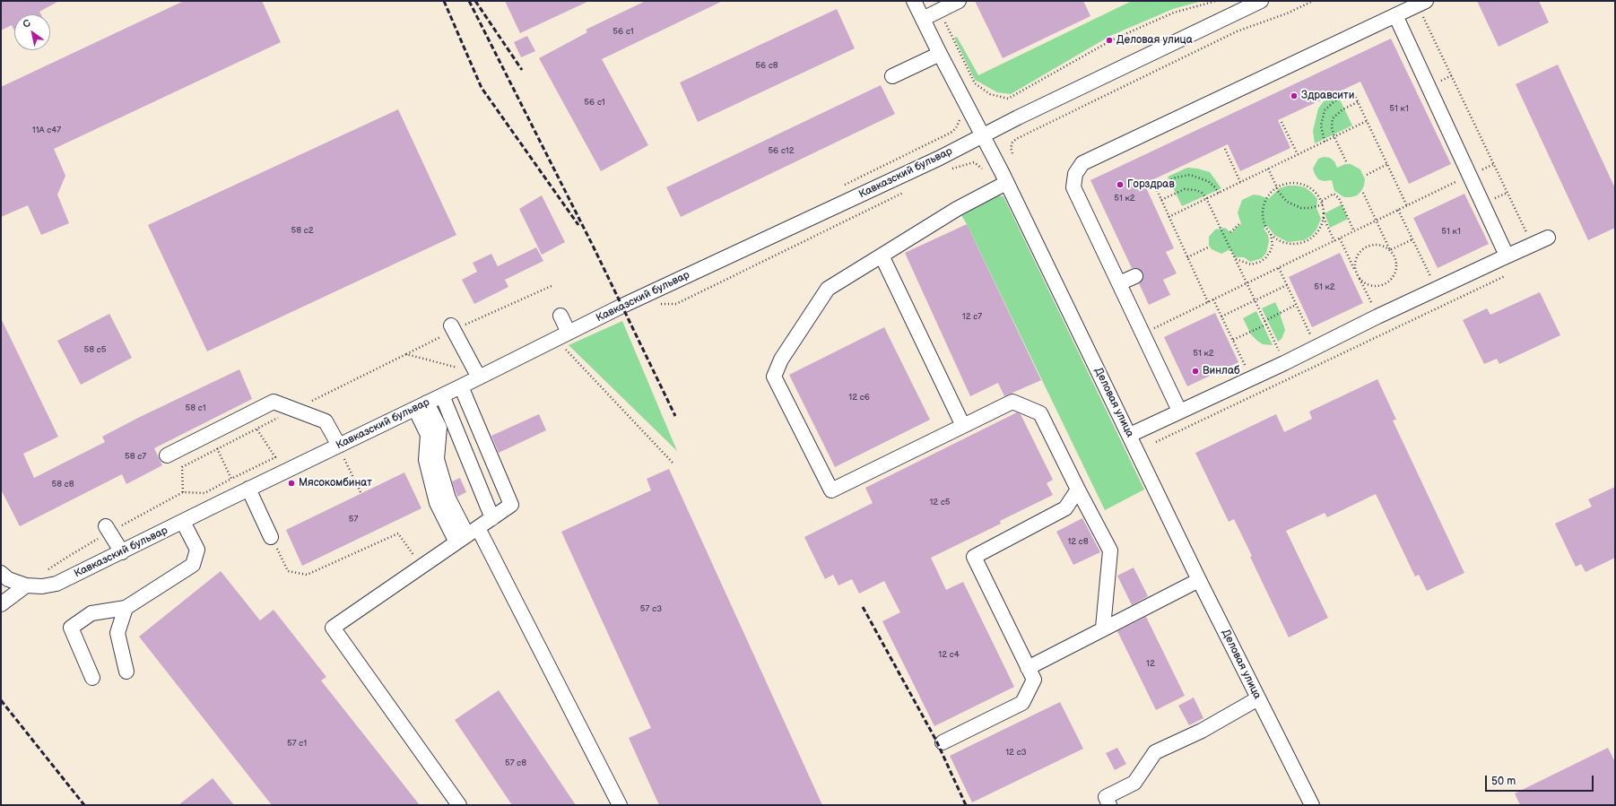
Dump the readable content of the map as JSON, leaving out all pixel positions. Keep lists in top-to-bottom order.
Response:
{
  "streets": {
    "street": ["Кавказский бульвар", "Деловая улица"]
  },
  "crossings": [
    ["Кавказский бульвар", "Деловая улица"]
  ],
  "places": [
    "Деловая улица",
    "Здравсити",
    "Горздрав",
    "Винлаб",
    "Мясокомбинат"
  ],
  "house_numbers": [
    "56 с1",
    "56 с8",
    "56 с1",
    "51 к1",
    "11А с47",
    "56 с12",
    "51 к2",
    "58 с2",
    "51 к1",
    "51 к2",
    "12 с7",
    "58 с5",
    "51 к2",
    "12 с6",
    "58 с1",
    "58 с7",
    "58 с8",
    "12 с5",
    "57",
    "12 с8",
    "57 с3",
    "12 с4",
    "12",
    "57 с1",
    "12 с3",
    "57 с8"
  ],
  "scale_bar": "50 m",
  "north": "top left"
}
